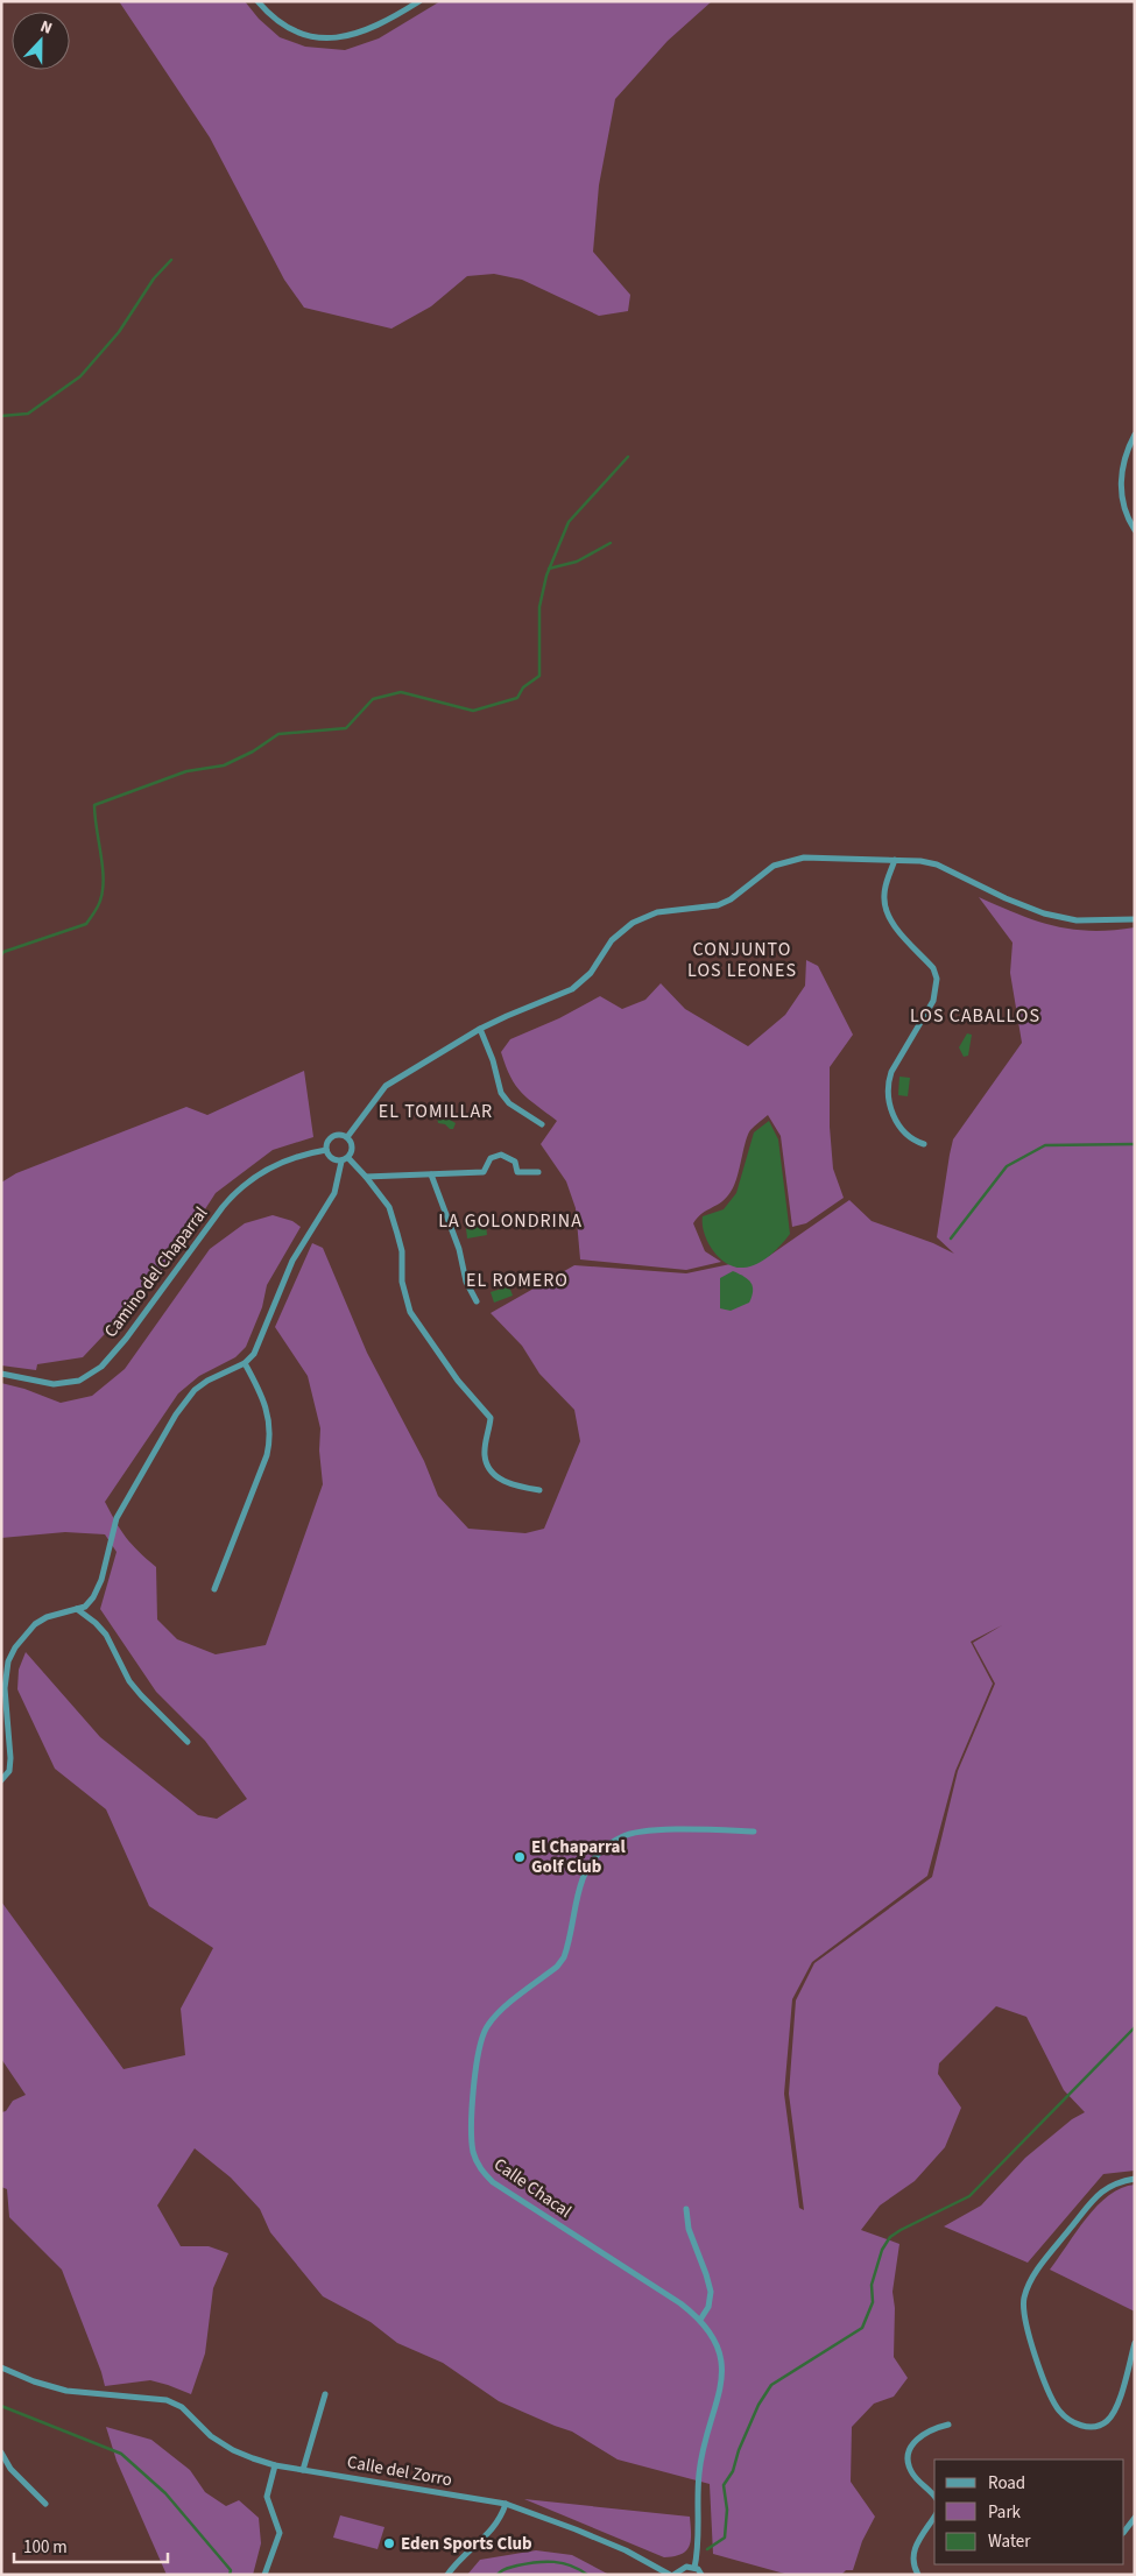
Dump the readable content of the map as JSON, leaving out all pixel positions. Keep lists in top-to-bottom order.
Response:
{
  "streets": {
    "street": ["Camino del Chaparral", "Calle Chacal", "Calle del Zorro"]
  },
  "districts": [
    "CONJUNTO LOS LEONES",
    "LOS CABALLOS",
    "EL TOMILLAR",
    "LA GOLONDRINA",
    "EL ROMERO"
  ],
  "places": ["El Chaparral Golf Club", "Eden Sports Club"],
  "legend": ["Road", "Park", "Water"],
  "scale_bar": "100 m",
  "north": "top"
}
